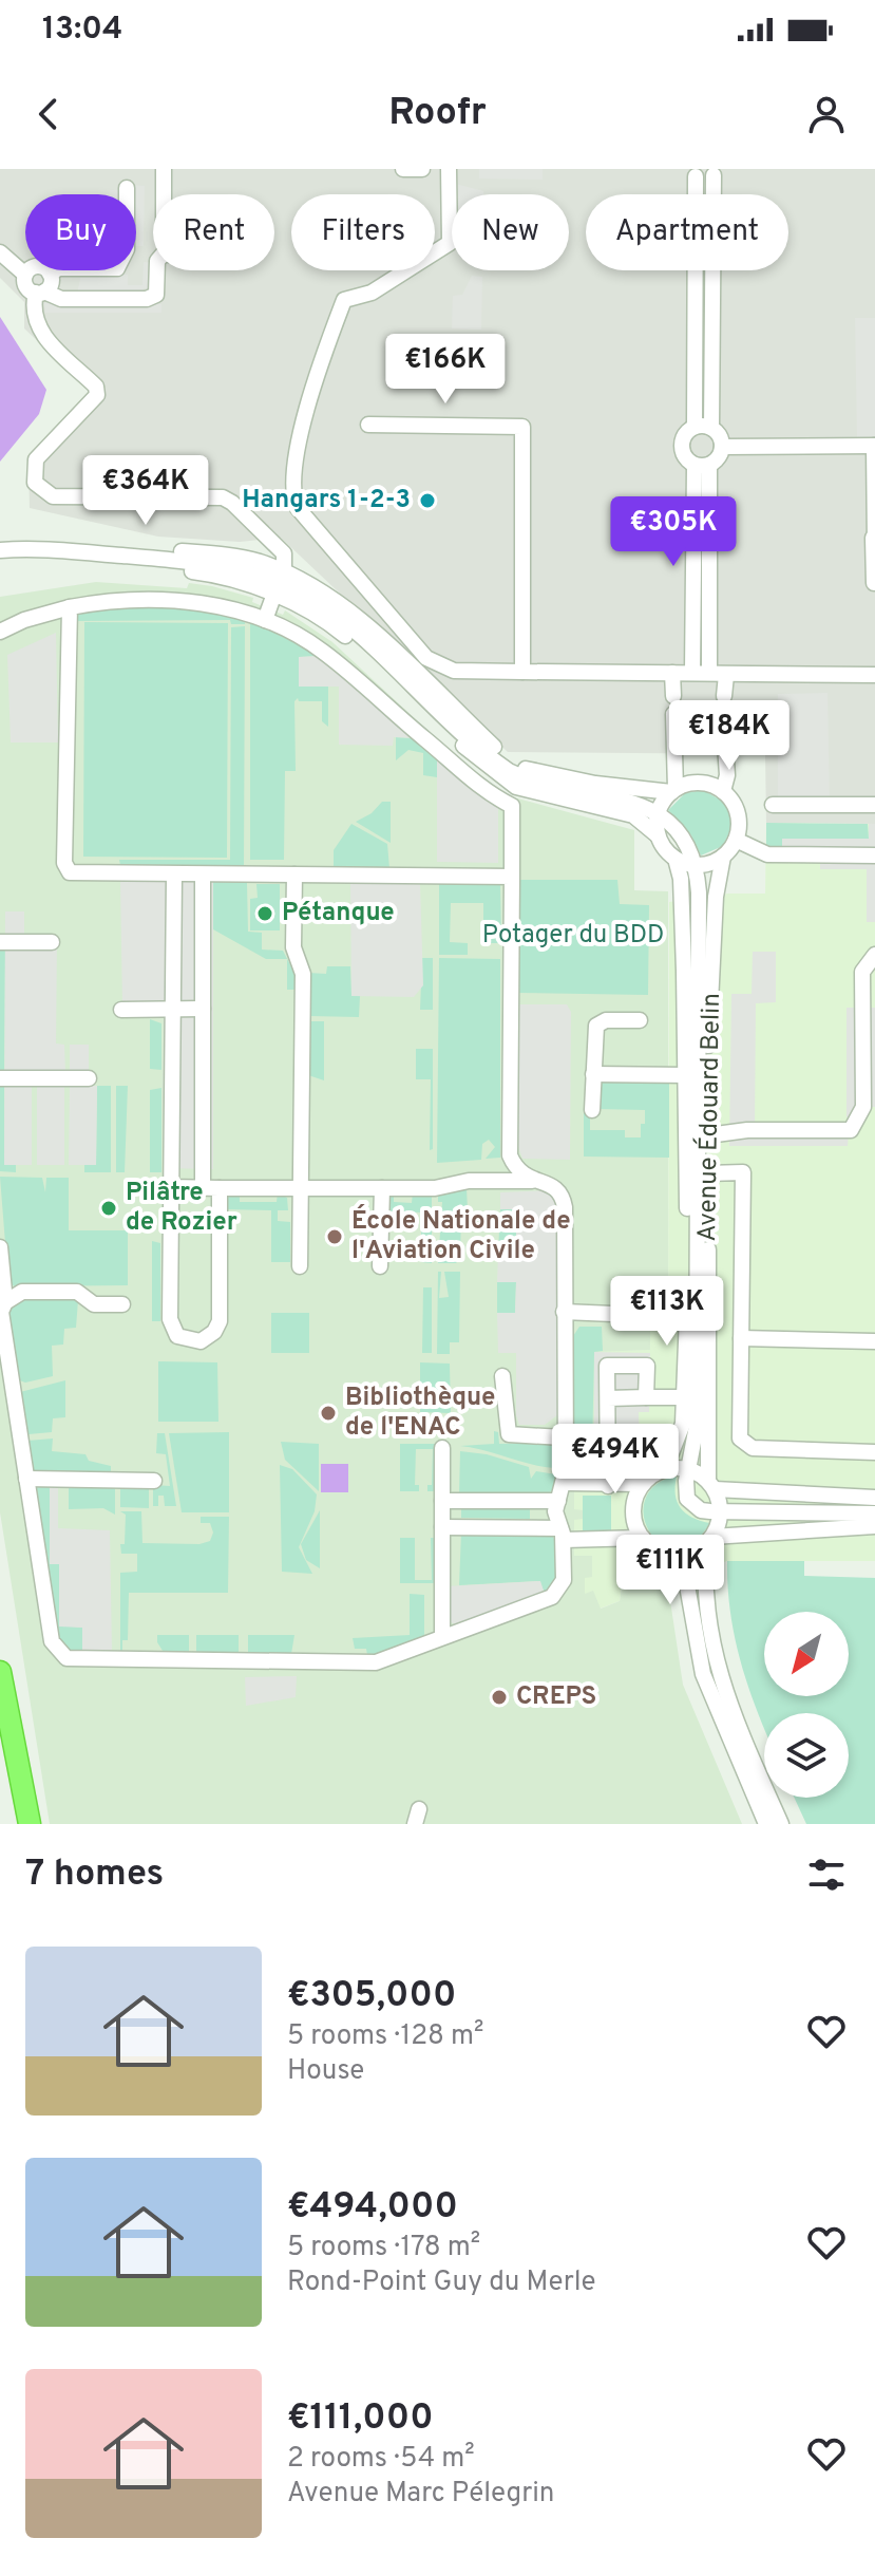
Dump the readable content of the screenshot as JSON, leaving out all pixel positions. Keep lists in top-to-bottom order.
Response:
{
  "streets": {
    "street": ["Avenue Édouard Belin"]
  },
  "parks": ["Potager du BDD"],
  "places": [
    "Hangars 1-2-3",
    "Pétanque",
    "Pilâtre de Rozier",
    "École Nationale de l'Aviation Civile",
    "Bibliothèque de l'ENAC",
    "CREPS"
  ],
  "north": "bottom left",
  "page": {
    "status": "13:04",
    "header": "Roofr",
    "chip": [
      "Buy",
      "Rent",
      "Filters",
      "New",
      "Apartment"
    ],
    "price": [
      "€166K",
      "€364K",
      "€305K",
      "€184K",
      "€113K",
      "€494K",
      "€111K"
    ],
    "heading": "7 homes",
    "list": [
      {
        "name": "€305,000",
        "note": "5 rooms · 128 m² · House"
      },
      {
        "name": "€494,000",
        "note": "5 rooms · 178 m² · Rond-Point Guy du Merle"
      },
      {
        "name": "€111,000",
        "note": "2 rooms · 54 m² · Avenue Marc Pélegrin"
      }
    ]
  }
}
